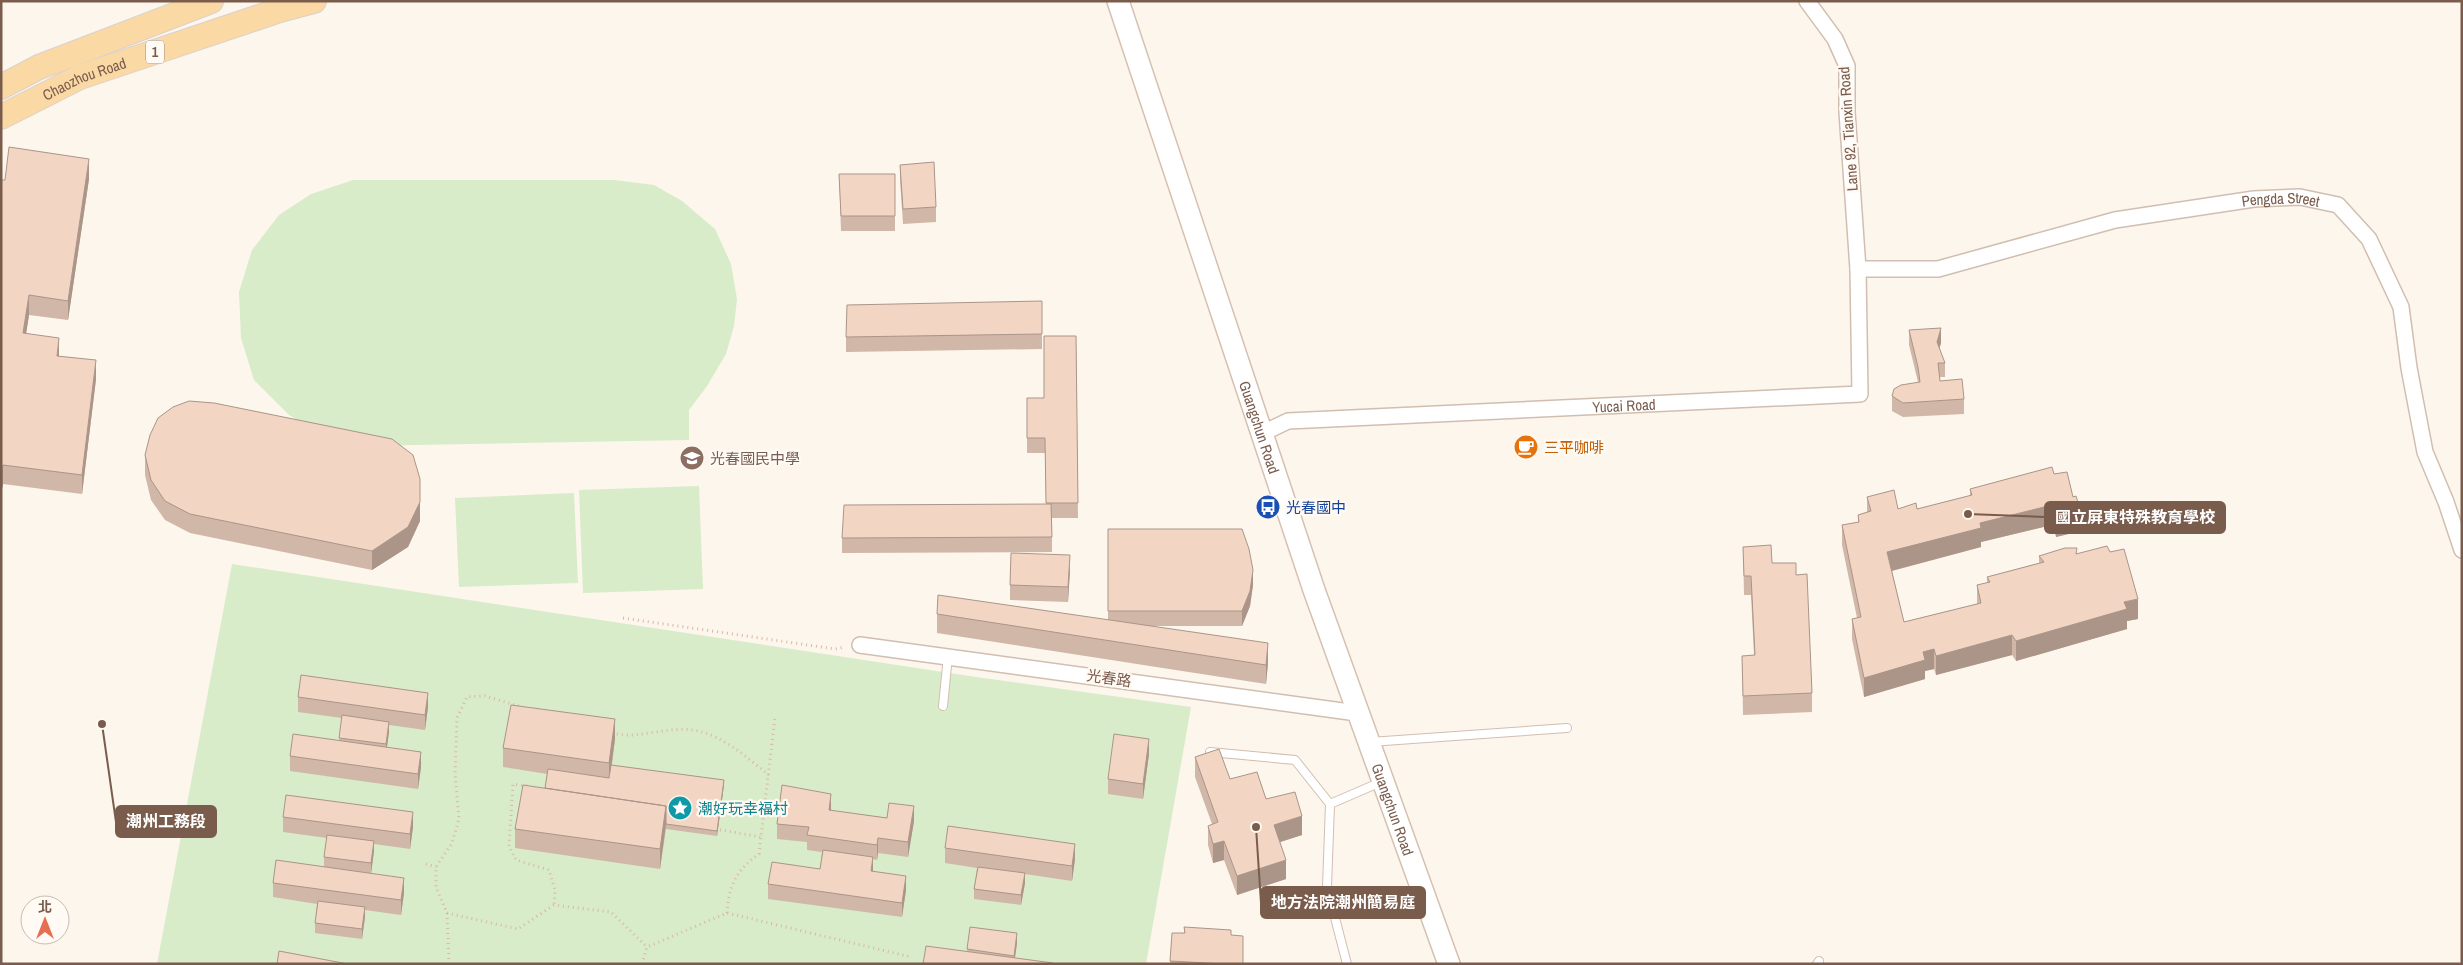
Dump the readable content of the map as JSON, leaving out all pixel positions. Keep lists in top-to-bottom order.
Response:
{
  "streets": {
    "main road": ["1", "Chaozhou Road", "Guangchun Road"],
    "street": [
      "Lane 92, Tianxin Road",
      "Pengda Street",
      "Yucai Road",
      "光春路"
    ]
  },
  "crossings": [
    ["Lane 92, Tianxin Road", "Pengda Street"],
    ["Lane 92, Tianxin Road", "Yucai Road"],
    ["Pengda Street", "Yucai Road"],
    ["Yucai Road", "Guangchun Road"],
    ["Guangchun Road", "光春路"]
  ],
  "places": {
    "cafe": ["三平咖啡"],
    "school or university": ["光春國民中學"],
    "bus stop": ["光春國中"],
    "other": ["國立屏東特殊教育學校", "潮州工務段", "地方法院潮州簡易庭"],
    "place": ["潮好玩幸福村"]
  },
  "north": "top"
}
